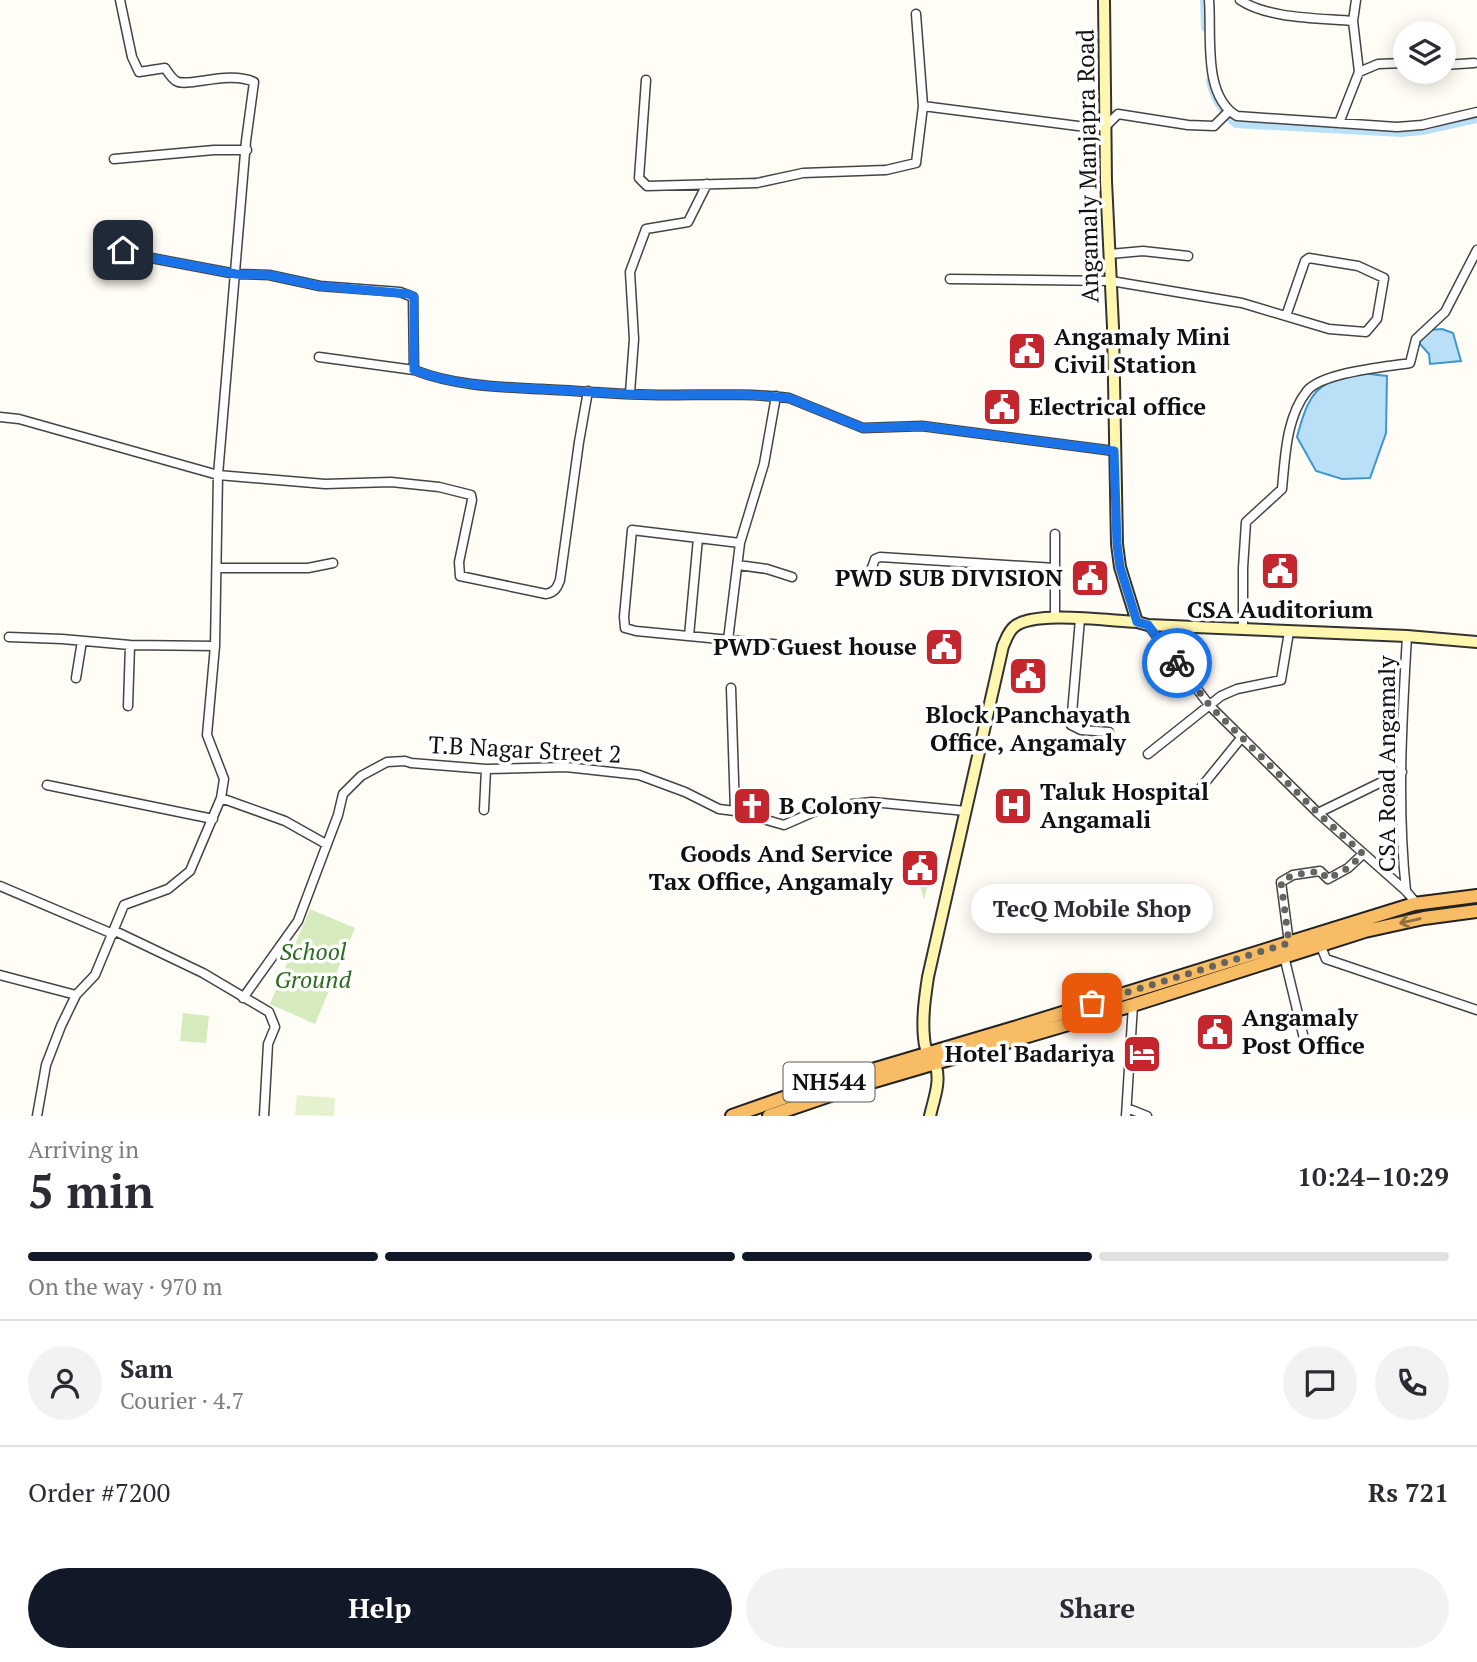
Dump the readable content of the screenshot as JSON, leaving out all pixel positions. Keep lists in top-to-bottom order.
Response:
{
  "streets": {
    "highway": ["NH544"],
    "main road": ["Angamaly Manjapra Road"],
    "street": ["T.B Nagar Street 2", "CSA Road Angamaly"]
  },
  "parks": ["School Ground"],
  "places": {
    "public building": [
      "Angamaly Mini Civil Station",
      "Electrical office",
      "CSA Auditorium",
      "PWD SUB DIVISION",
      "PWD Guest house",
      "Block Panchayath Office, Angamaly",
      "Goods And Service Tax Office, Angamaly",
      "Angamaly Post Office"
    ],
    "church": ["B Colony"],
    "hospital": ["Taluk Hospital Angamali"],
    "other": ["TecQ Mobile Shop"],
    "hotel": ["Hotel Badariya"]
  },
  "page": {
    "bubble": "TecQ Mobile Shop",
    "heading": ["5 min", "Arriving in", "10:24–10:29"],
    "panel": [
      "Sam",
      "Courier · 4.7",
      "Order #7200",
      "Rs 721"
    ],
    "bar": "On the way · 970 m",
    "buttons": ["Help", "Share"]
  }
}
